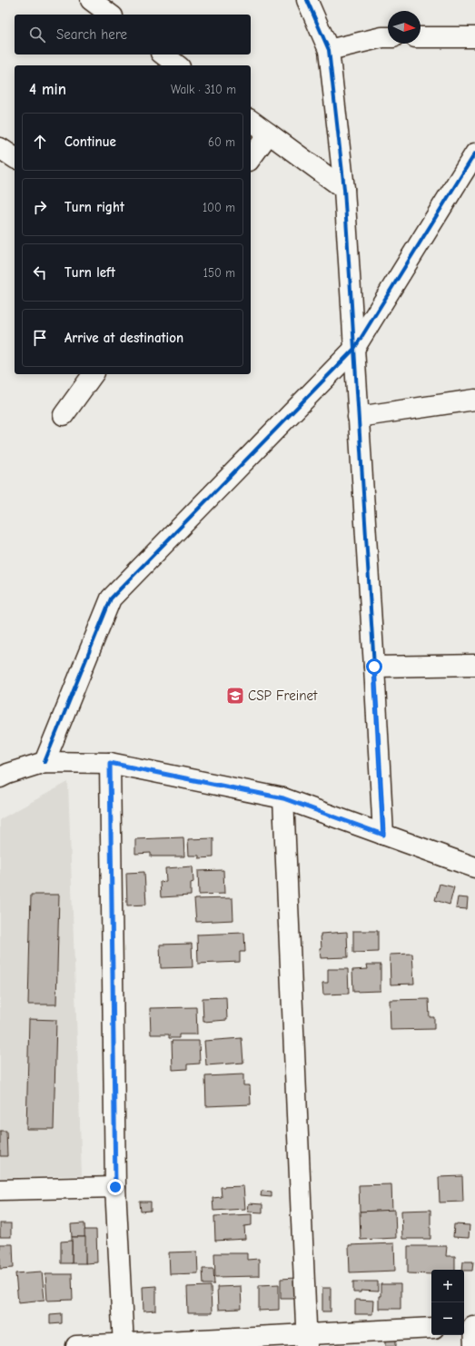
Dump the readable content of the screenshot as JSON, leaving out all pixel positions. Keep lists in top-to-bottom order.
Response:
{
  "places": {
    "school or university": ["CSP Freinet"]
  },
  "north": "right",
  "page": {
    "search": "Search here",
    "heading": ["4 min", "Walk · 310 m"],
    "list": [
      ["Continue", "60 m"],
      ["Turn right", "100 m"],
      ["Turn left", "150 m"],
      "Arrive at destination"
    ],
    "map_buttons": ["+", "−"]
  }
}
